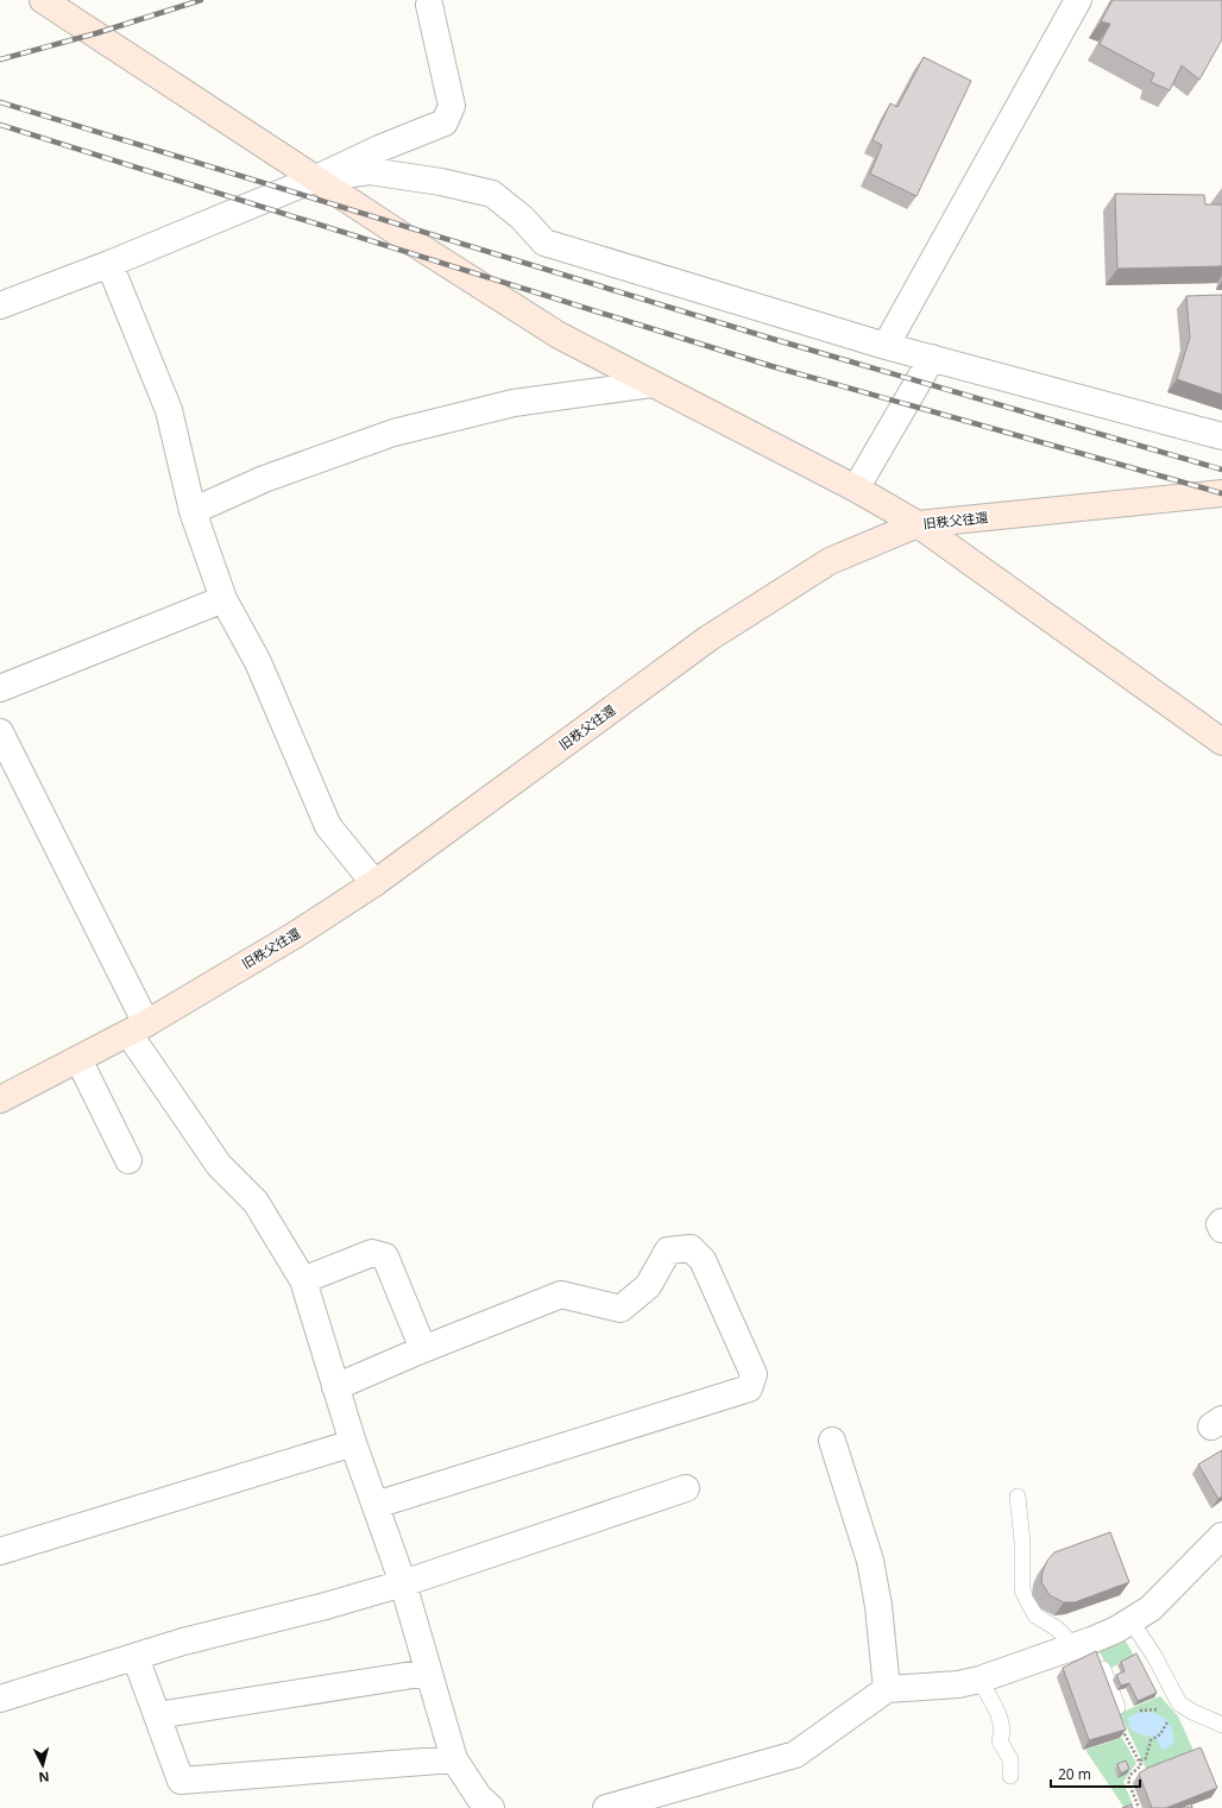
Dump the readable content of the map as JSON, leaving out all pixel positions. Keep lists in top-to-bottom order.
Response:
{
  "streets": {
    "street": ["旧秩父往還"]
  },
  "scale_bar": "20 m",
  "north": "bottom"
}
